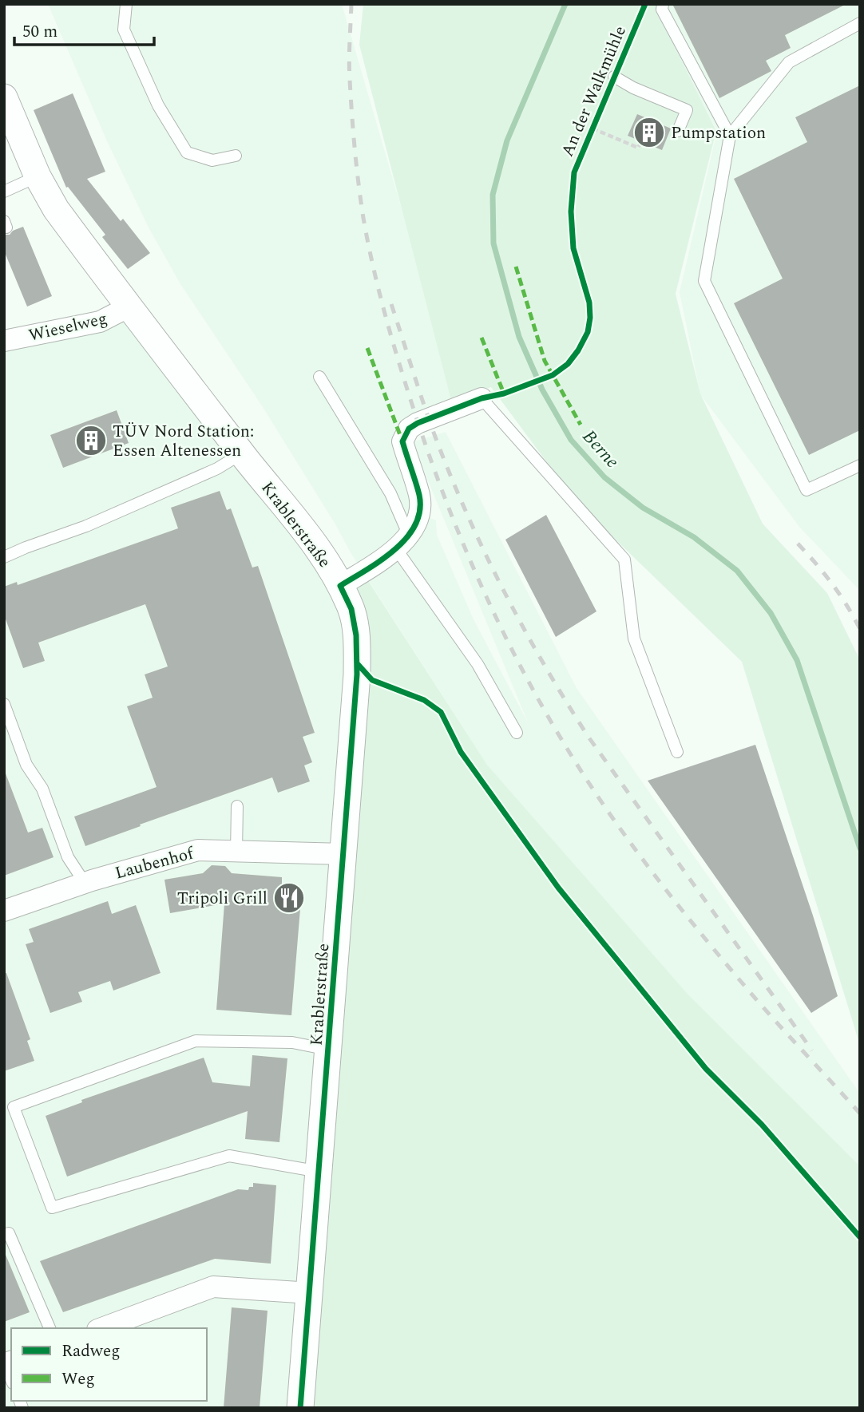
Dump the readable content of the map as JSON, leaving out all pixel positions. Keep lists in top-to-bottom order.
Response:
{
  "streets": {
    "street": ["Wieselweg", "Krablerstraße", "Laubenhof"],
    "cycle path": ["An der Walkmühle"]
  },
  "crossings": [
    ["Wieselweg", "Krablerstraße"],
    ["Krablerstraße", "Laubenhof"]
  ],
  "water": ["Berne"],
  "places": {
    "building": ["Pumpstation", "TÜV Nord Station: Essen Altenessen"],
    "restaurant": ["Tripoli Grill"]
  },
  "legend": ["Radweg", "Weg"],
  "scale_bar": "50 m"
}
